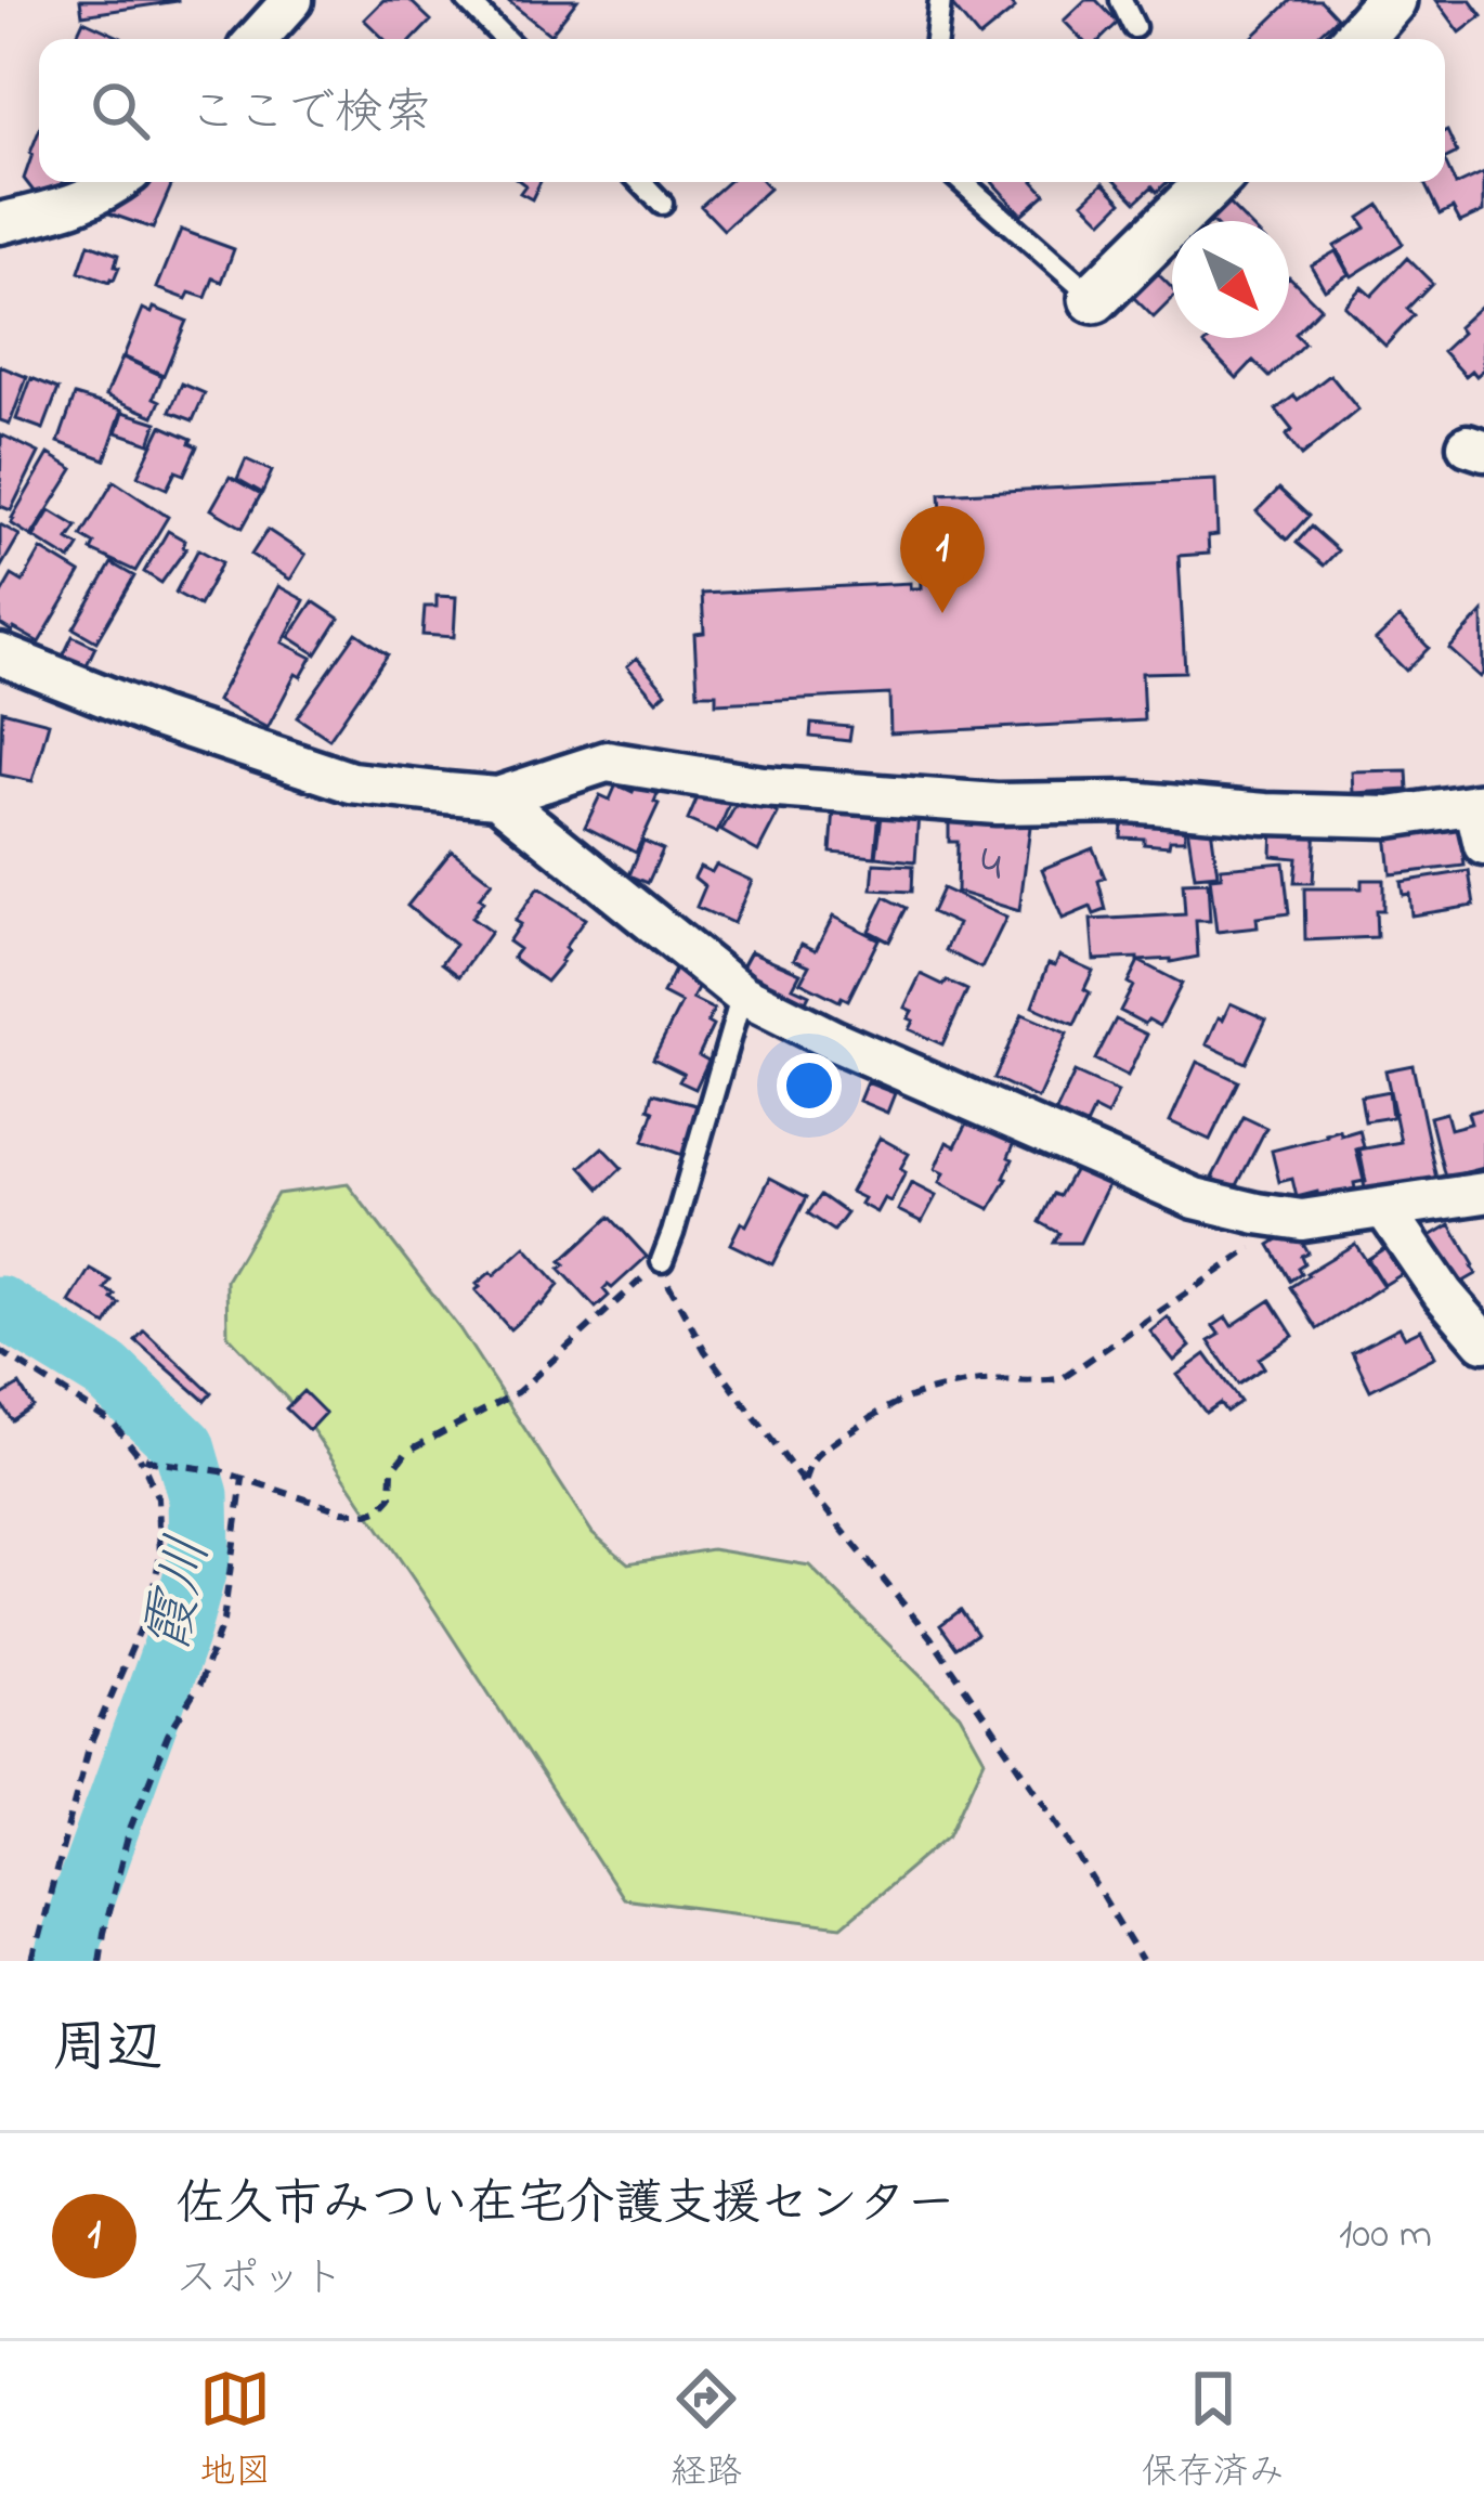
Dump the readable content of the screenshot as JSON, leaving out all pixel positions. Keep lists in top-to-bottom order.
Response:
{
  "water": ["霞川"],
  "house_numbers": ["4"],
  "north": "bottom right",
  "page": {
    "search": "ここで検索",
    "pins": "1",
    "heading": "周辺",
    "list": [
      {
        "mark": "1",
        "name": "佐久市みつい在宅介護支援センター",
        "note": "スポット",
        "value": "100 m"
      }
    ],
    "nav": ["地図", "経路", "保存済み"]
  }
}
